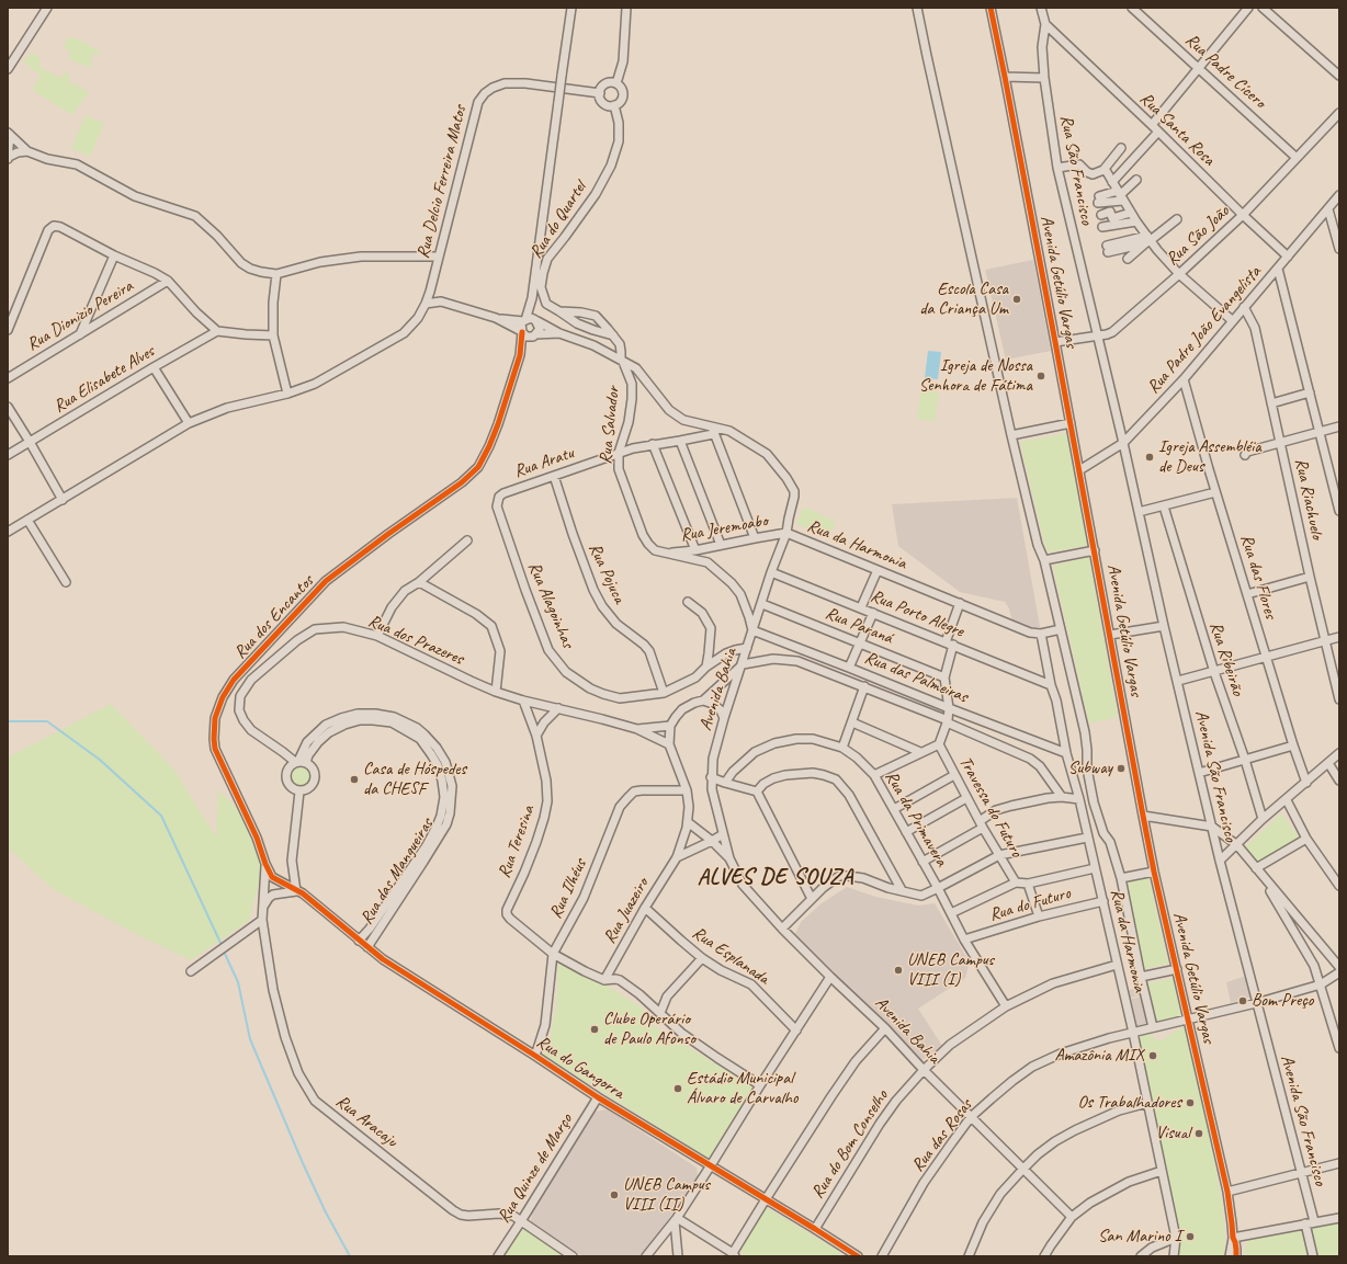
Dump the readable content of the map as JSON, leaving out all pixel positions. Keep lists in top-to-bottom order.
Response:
{
  "streets": {
    "street": [
      "Rua Padre Cícero",
      "Rua Santa Rosa",
      "Rua São Francisco",
      "Rua Delcio Ferreira Matos",
      "Rua do Quartel",
      "Rua São João",
      "Avenida Getúlio Vargas",
      "Rua Dionizio Pereira",
      "Rua Padre João Evangelista",
      "Rua Elisabete Alves",
      "Rua Salvador",
      "Rua Aratu",
      "Rua Riachuelo",
      "Rua Jeremoabo",
      "Rua da Harmonia",
      "Rua Pojuca",
      "Rua das Flores",
      "Rua Alagoinhas",
      "Rua Porto Alegre",
      "Rua dos Encantos",
      "Rua Paraná",
      "Rua dos Prazeres",
      "Rua Ribeirão",
      "Rua das Palmeiras",
      "Avenida Bahia",
      "Avenida São Francisco",
      "Travessa do Futuro",
      "Rua da Primavera",
      "Rua Teresina",
      "Rua das Mangueiras",
      "Rua Ilhéus",
      "Rua do Futuro",
      "Rua Juazeiro",
      "Rua Esplanada",
      "Rua do Gangorra",
      "Rua Aracaju",
      "Rua das Rosas",
      "Rua do Bom Conselho",
      "Rua Quinze de Março"
    ]
  },
  "crossings": [
    ["Rua Padre Cícero", "Rua São João"],
    ["Rua Santa Rosa", "Rua São Francisco"],
    ["Rua Santa Rosa", "Rua São João"],
    ["Rua Santa Rosa", "Rua Padre João Evangelista"],
    ["Rua São Francisco", "Rua São João"],
    ["Rua São Francisco", "Avenida São Francisco"],
    ["Rua Delcio Ferreira Matos", "Rua do Quartel"],
    ["Rua do Quartel", "Rua dos Encantos"],
    ["Rua São João", "Avenida Getúlio Vargas"],
    ["Rua São João", "Avenida São Francisco"],
    ["Avenida Getúlio Vargas", "Rua Padre João Evangelista"],
    ["Avenida Getúlio Vargas", "Rua das Rosas"],
    ["Rua Padre João Evangelista", "Rua Riachuelo"],
    ["Rua Padre João Evangelista", "Rua das Flores"],
    ["Rua Padre João Evangelista", "Avenida São Francisco"],
    ["Rua Salvador", "Rua Aratu"],
    ["Rua Salvador", "Rua Jeremoabo"],
    ["Rua Salvador", "Rua da Harmonia"],
    ["Rua Salvador", "Rua das Palmeiras"],
    ["Rua Salvador", "Avenida Bahia"],
    ["Rua Aratu", "Rua da Harmonia"],
    ["Rua Aratu", "Rua Pojuca"],
    ["Rua Aratu", "Rua Alagoinhas"],
    ["Rua Jeremoabo", "Rua da Harmonia"],
    ["Rua Jeremoabo", "Avenida Bahia"],
    ["Rua da Harmonia", "Rua Porto Alegre"],
    ["Rua da Harmonia", "Rua das Palmeiras"],
    ["Rua da Harmonia", "Avenida Bahia"],
    ["Rua da Harmonia", "Rua do Futuro"],
    ["Rua da Harmonia", "Rua das Rosas"],
    ["Rua da Harmonia", "Rua do Bom Conselho"],
    ["Rua Pojuca", "Rua Alagoinhas"],
    ["Rua Alagoinhas", "Avenida Bahia"],
    ["Rua Porto Alegre", "Avenida Bahia"],
    ["Rua dos Encantos", "Rua do Gangorra"],
    ["Rua dos Encantos", "Rua Aracaju"],
    ["Rua Paraná", "Avenida Bahia"],
    ["Rua dos Prazeres", "Rua Teresina"],
    ["Rua dos Prazeres", "Rua das Mangueiras"],
    ["Rua dos Prazeres", "Rua Juazeiro"],
    ["Rua das Palmeiras", "Avenida Bahia"],
    ["Avenida Bahia", "Rua Juazeiro"],
    ["Avenida Bahia", "Rua das Rosas"],
    ["Avenida Bahia", "Rua do Bom Conselho"],
    ["Avenida São Francisco", "Rua das Rosas"],
    ["Rua da Primavera", "Rua do Futuro"],
    ["Rua da Primavera", "Rua do Bom Conselho"],
    ["Rua Teresina", "Rua Ilhéus"],
    ["Rua das Mangueiras", "Rua do Gangorra"],
    ["Rua Ilhéus", "Rua Juazeiro"],
    ["Rua Ilhéus", "Rua do Gangorra"],
    ["Rua Juazeiro", "Rua Esplanada"],
    ["Rua do Gangorra", "Rua do Bom Conselho"],
    ["Rua do Gangorra", "Rua Quinze de Março"],
    ["Rua Aracaju", "Rua Quinze de Março"]
  ],
  "districts": ["ALVES DE SOUZA"],
  "places": [
    "Escola Casa da Criança Um",
    "Igreja de Nossa Senhora de Fátima",
    "Igreja Assembléia de Deus",
    "Subway",
    "Casa de Hóspedes da CHESF",
    "UNEB Campus VIII (I)",
    "Bom Preço",
    "Clube Operário de Paulo Afonso",
    "Amazônia MIX",
    "Estádio Municipal Álvaro de Carvalho",
    "Os Trabalhadores",
    "Visual",
    "UNEB Campus VIII (II)",
    "San Marino I"
  ]
}
